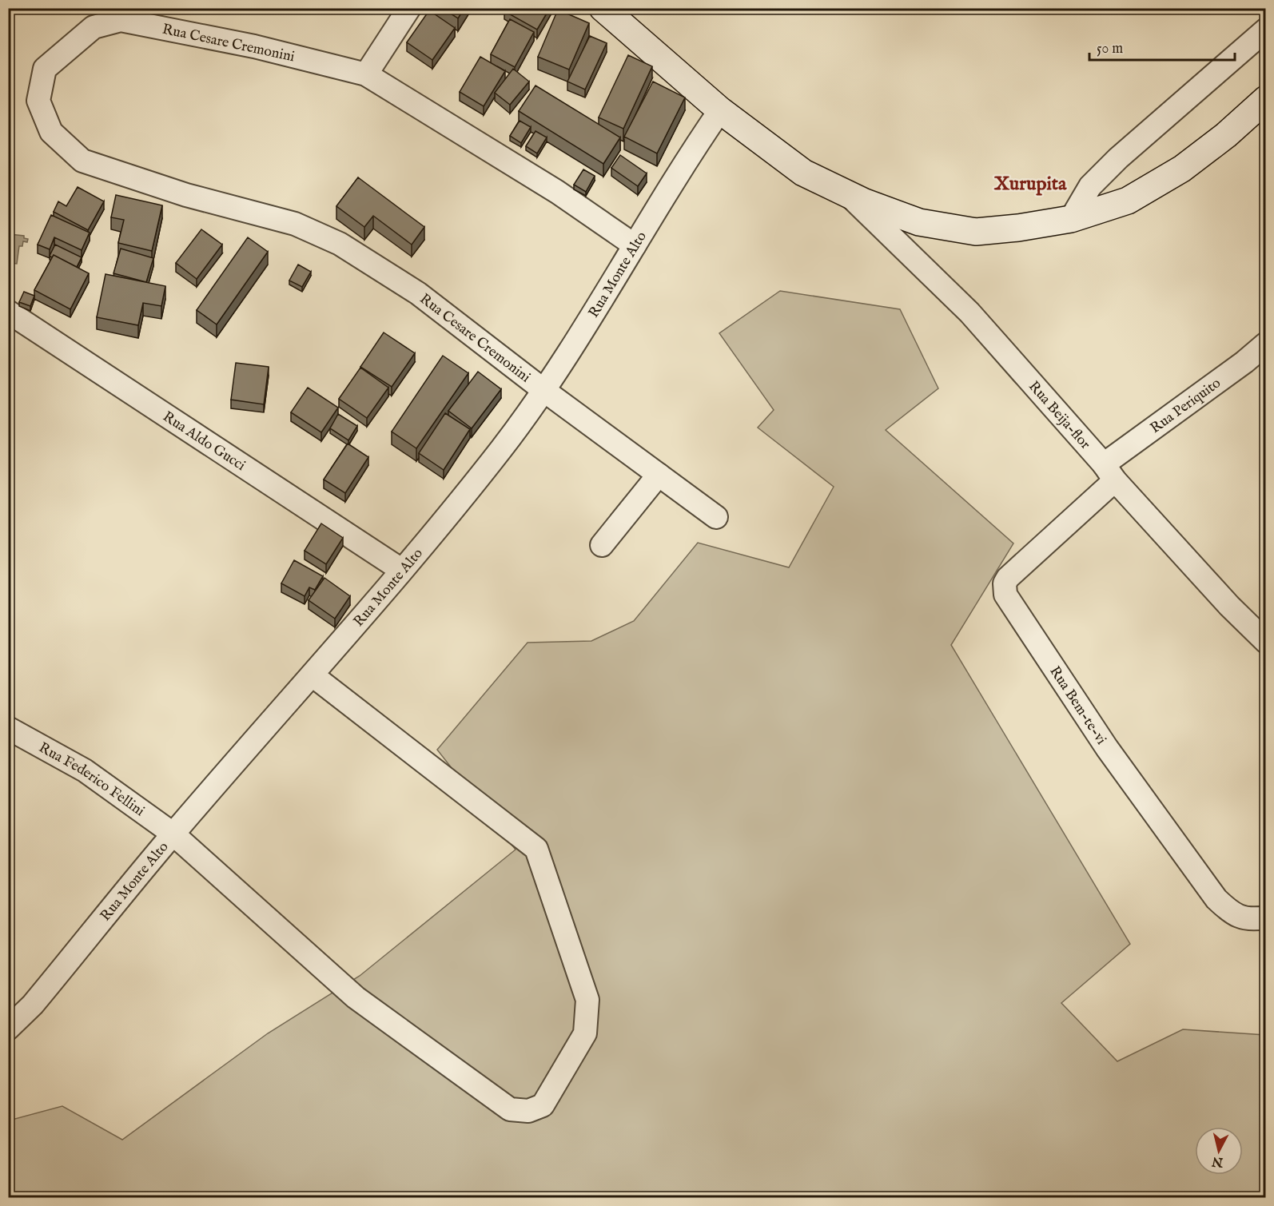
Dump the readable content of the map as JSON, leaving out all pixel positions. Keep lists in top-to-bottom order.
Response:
{
  "streets": {
    "street": [
      "Rua Cesare Cremonini",
      "Rua Monte Alto",
      "Rua Periquito",
      "Rua Beija-flor",
      "Rua Aldo Gucci",
      "Rua Bem-te-vi",
      "Rua Federico Fellini"
    ]
  },
  "crossings": [
    ["Rua Cesare Cremonini", "Rua Monte Alto"],
    ["Rua Monte Alto", "Rua Aldo Gucci"],
    ["Rua Monte Alto", "Rua Federico Fellini"],
    ["Rua Periquito", "Rua Beija-flor"],
    ["Rua Periquito", "Rua Bem-te-vi"],
    ["Rua Beija-flor", "Rua Bem-te-vi"]
  ],
  "districts": ["Xurupita"],
  "scale_bar": "50 m",
  "north": "bottom"
}
